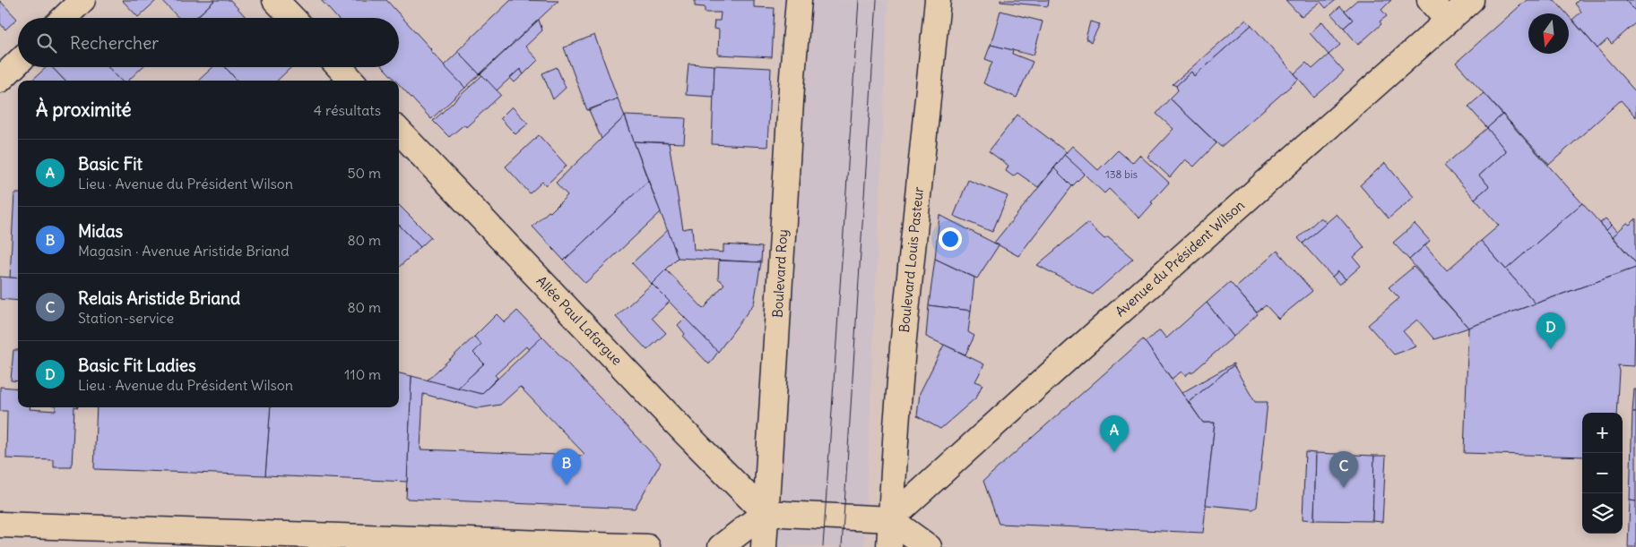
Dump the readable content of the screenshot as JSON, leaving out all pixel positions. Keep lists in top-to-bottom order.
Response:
{
  "streets": {
    "street": [
      "Avenue du Président Wilson",
      "Boulevard Louis Pasteur",
      "Boulevard Roy",
      "Allée Paul Lafargue"
    ]
  },
  "crossings": [
    ["Avenue du Président Wilson", "Boulevard Louis Pasteur"],
    ["Boulevard Roy", "Allée Paul Lafargue"]
  ],
  "house_numbers": ["138 bis"],
  "north": "bottom",
  "page": {
    "search": "Rechercher",
    "heading": ["À proximité", "4 résultats"],
    "list": [
      {
        "mark": "A",
        "name": "Basic Fit",
        "note": "Lieu · Avenue du Président Wilson",
        "value": "50 m"
      },
      {
        "mark": "B",
        "name": "Midas",
        "note": "Magasin · Avenue Aristide Briand",
        "value": "80 m"
      },
      {
        "mark": "C",
        "name": "Relais Aristide Briand",
        "note": "Station-service",
        "value": "80 m"
      },
      {
        "mark": "D",
        "name": "Basic Fit Ladies",
        "note": "Lieu · Avenue du Président Wilson",
        "value": "110 m"
      }
    ],
    "pins": [
      "D",
      "A",
      "B",
      "C"
    ],
    "map_buttons": ["+", "−"]
  }
}
